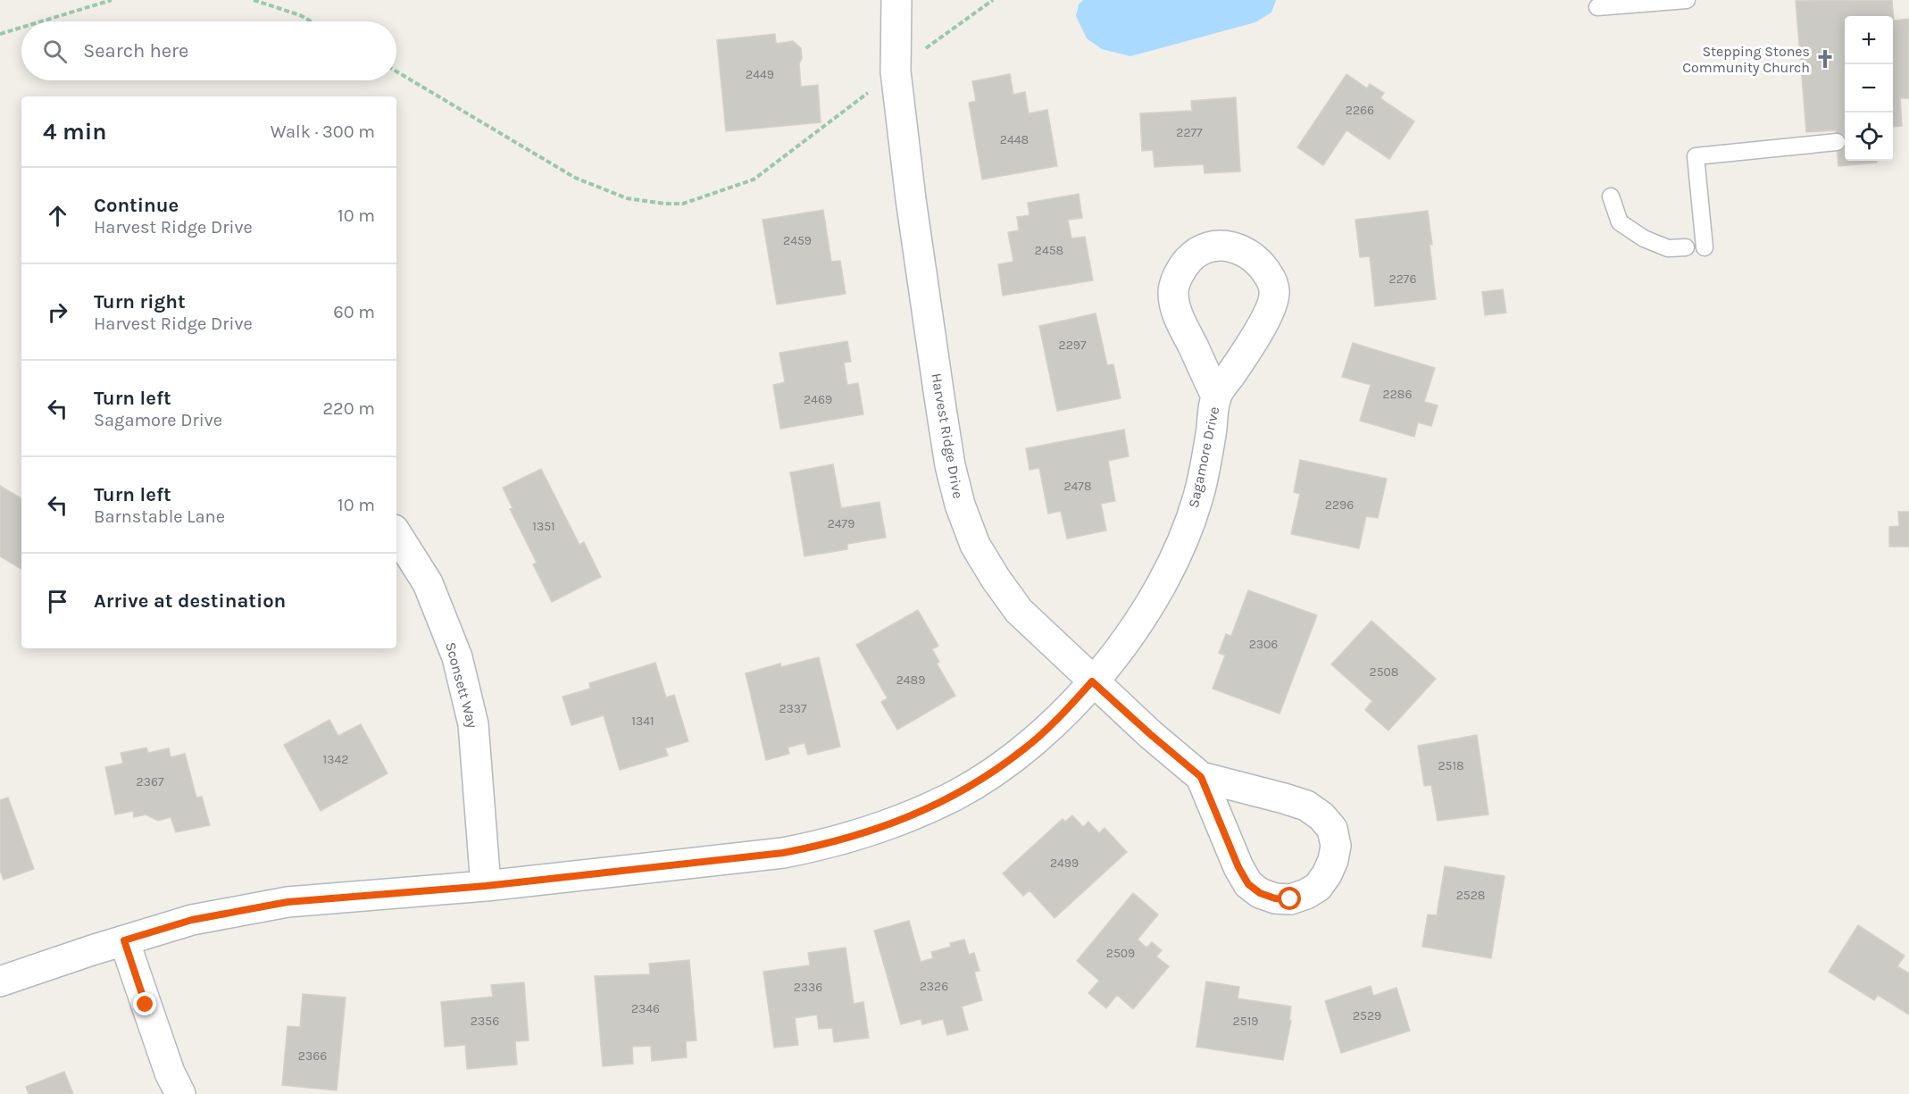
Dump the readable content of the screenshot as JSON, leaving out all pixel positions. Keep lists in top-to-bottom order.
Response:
{
  "streets": {
    "street": ["Harvest Ridge Drive", "Sagamore Drive", "Sconsett Way"]
  },
  "crossings": [
    ["Harvest Ridge Drive", "Sagamore Drive"],
    ["Sagamore Drive", "Sconsett Way"]
  ],
  "places": {
    "church": ["Stepping Stones Community Church"]
  },
  "house_numbers": [
    "2449",
    "2266",
    "2277",
    "2448",
    "2459",
    "2458",
    "2276",
    "2297",
    "2286",
    "2469",
    "2478",
    "2296",
    "2479",
    "1351",
    "2306",
    "2508",
    "2489",
    "2337",
    "1341",
    "1342",
    "2518",
    "2367",
    "2499",
    "2528",
    "2509",
    "2326",
    "2336",
    "2346",
    "2529",
    "2356",
    "2519",
    "2366"
  ],
  "page": {
    "map_buttons": ["+", "−"],
    "search": "Search here",
    "heading": ["4 min", "Walk · 300 m"],
    "list": [
      ["Continue", "Harvest Ridge Drive", "10 m"],
      ["Turn right", "Harvest Ridge Drive", "60 m"],
      ["Turn left", "Sagamore Drive", "220 m"],
      ["Turn left", "Barnstable Lane", "10 m"],
      "Arrive at destination"
    ]
  }
}
